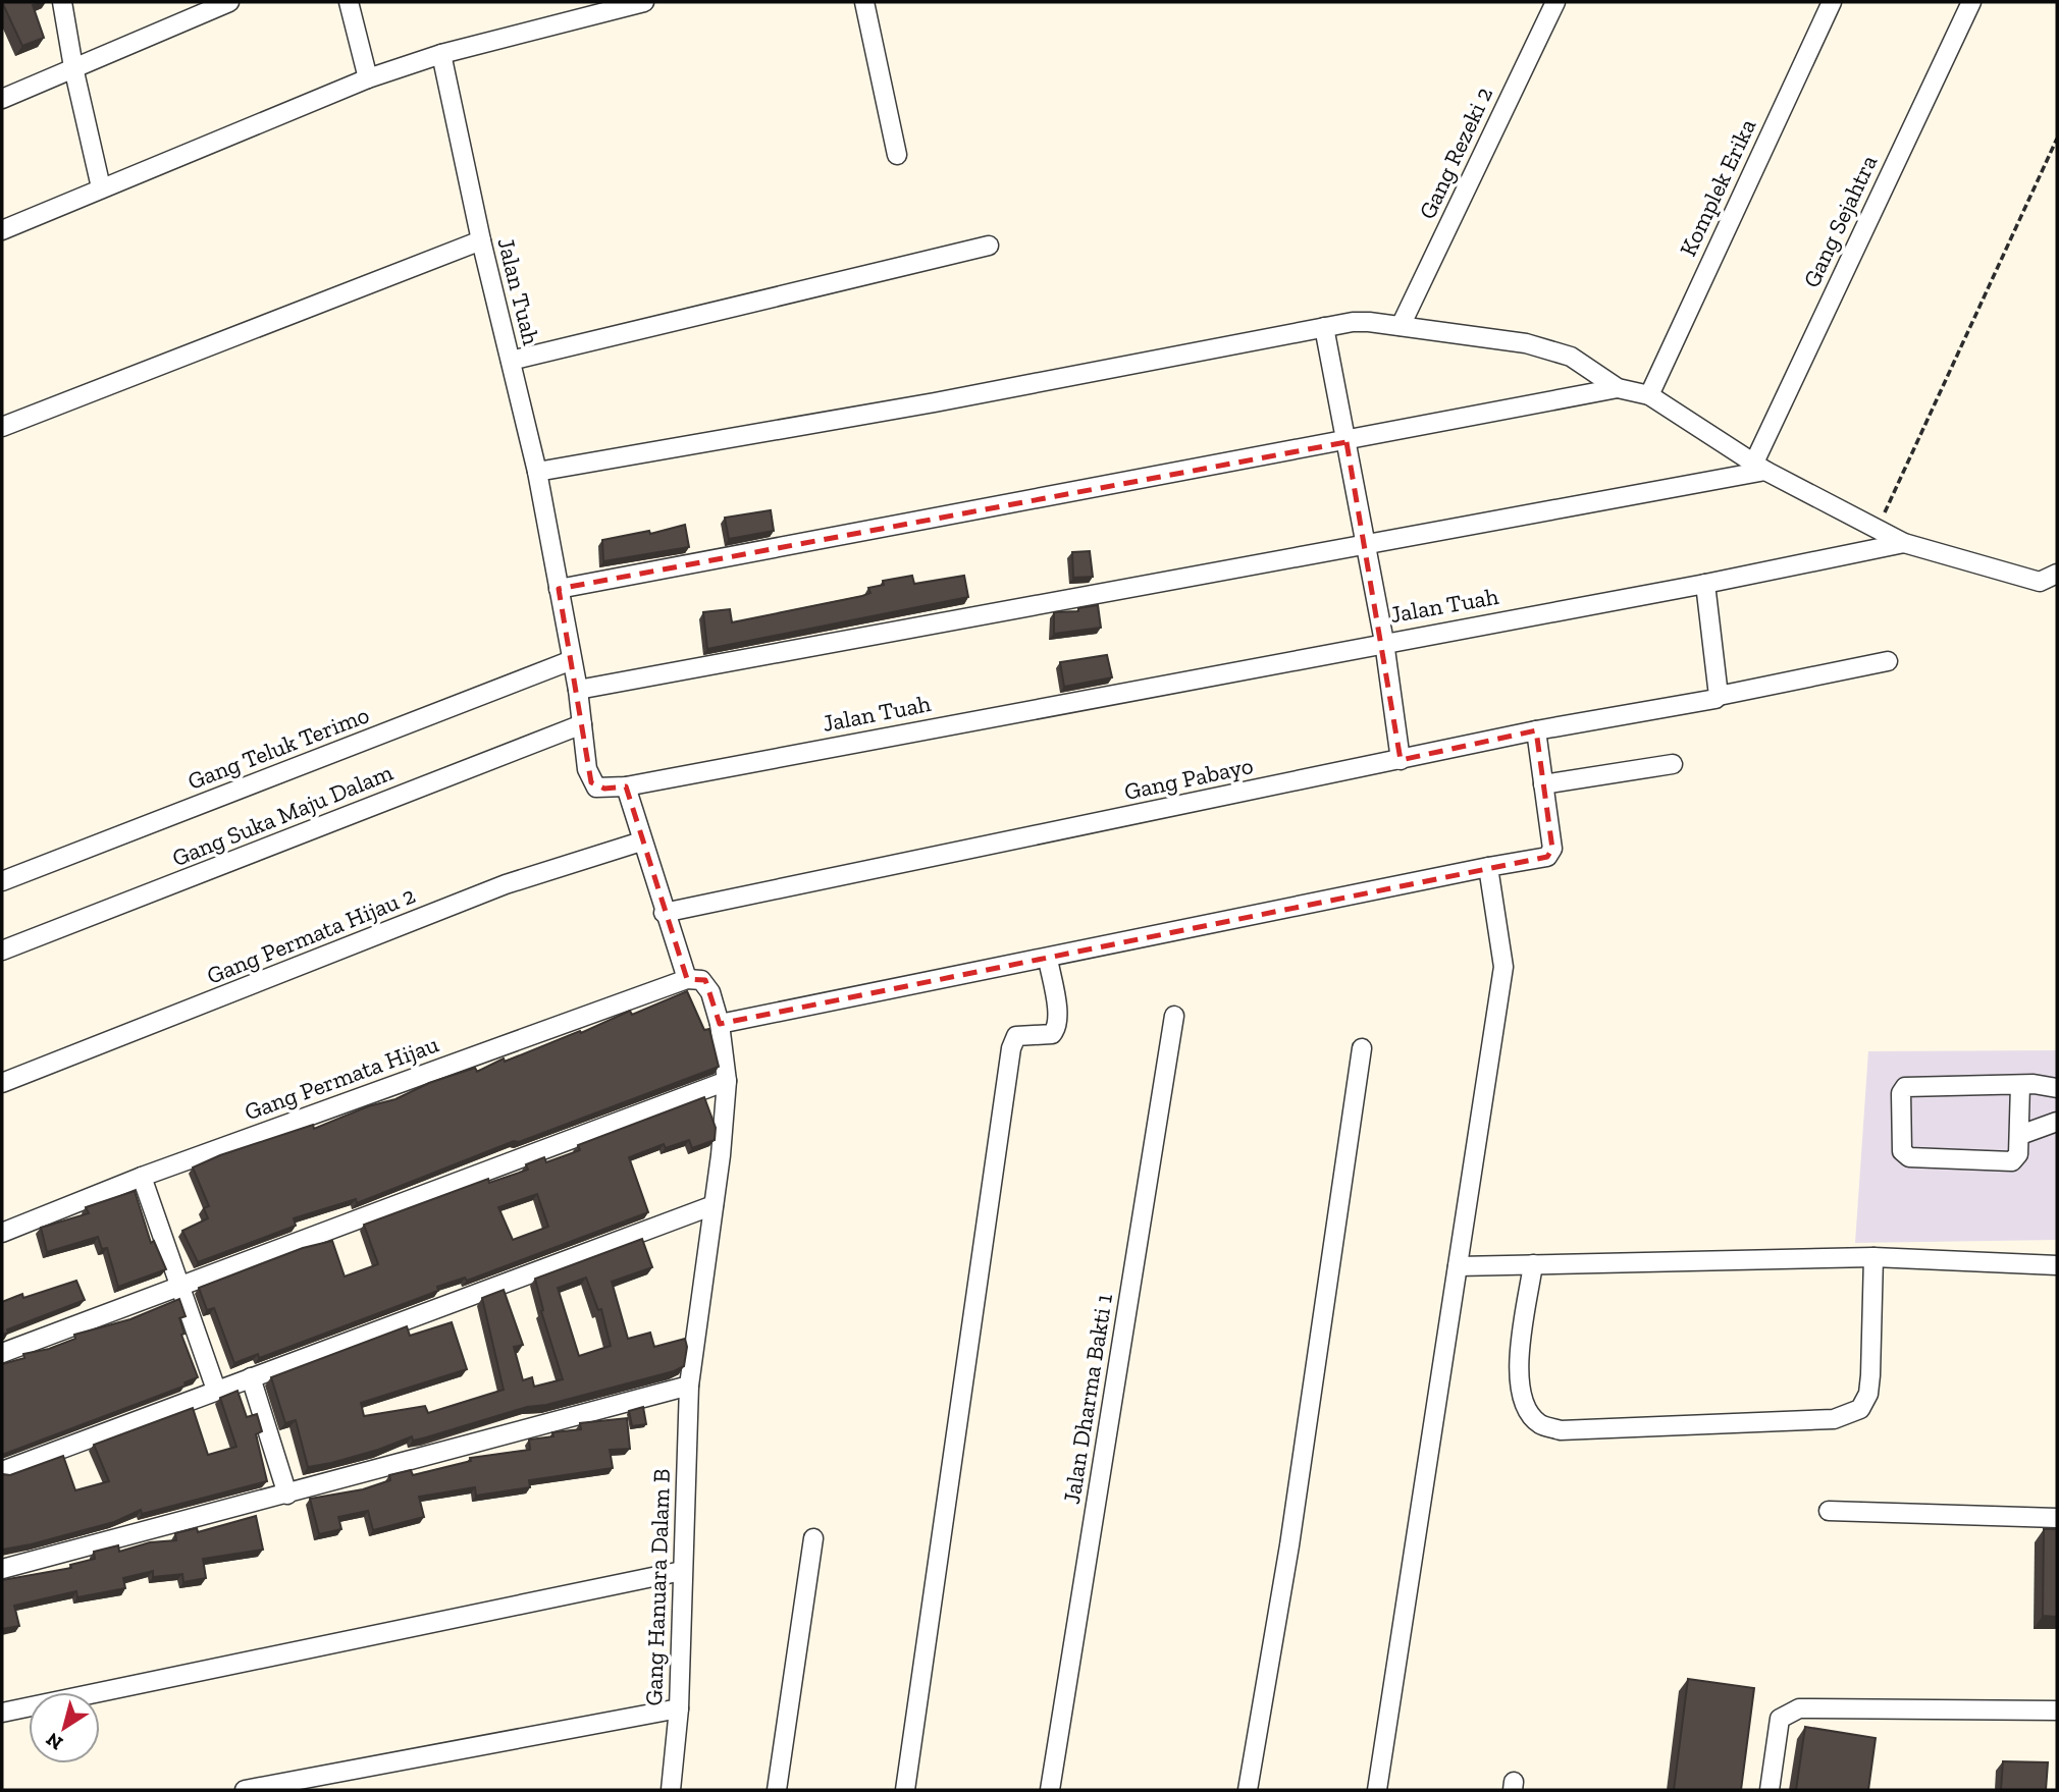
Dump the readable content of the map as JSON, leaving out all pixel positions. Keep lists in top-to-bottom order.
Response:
{
  "streets": {
    "street": [
      "Gang Rezeki 2",
      "Komplek Erika",
      "Gang Sejahtra",
      "Jalan Tuah",
      "Gang Teluk Terimo",
      "Gang Pabayo",
      "Gang Suka Maju Dalam",
      "Gang Permata Hijau 2",
      "Gang Permata Hijau",
      "Jalan Dharma Bakti 1",
      "Gang Hanuara Dalam B"
    ]
  },
  "crossings": [
    ["Jalan Tuah", "Gang Teluk Terimo"],
    ["Jalan Tuah", "Gang Suka Maju Dalam"],
    ["Jalan Tuah", "Gang Hanuara Dalam B"],
    ["Gang Pabayo", "Gang Hanuara Dalam B"],
    ["Gang Permata Hijau 2", "Gang Hanuara Dalam B"],
    ["Gang Permata Hijau", "Gang Hanuara Dalam B"]
  ],
  "north": "bottom left"
}
